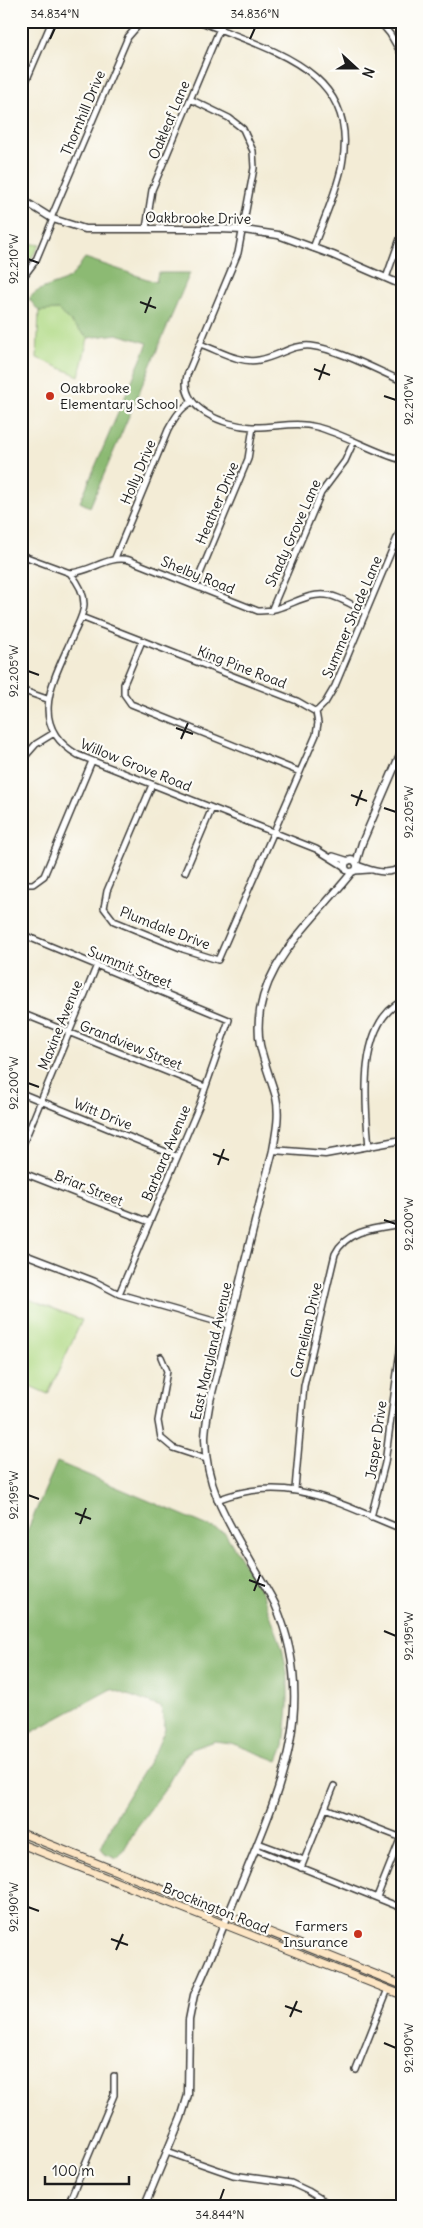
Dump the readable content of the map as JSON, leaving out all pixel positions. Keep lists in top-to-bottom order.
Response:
{
  "streets": {
    "main road": ["Brockington Road"],
    "street": [
      "Thornhill Drive",
      "Oakleaf Lane",
      "Oakbrooke Drive",
      "Holly Drive",
      "Heather Drive",
      "Shady Grove Lane",
      "Shelby Road",
      "Summer Shade Lane",
      "King Pine Road",
      "Willow Grove Road",
      "Plumdale Drive",
      "Summit Street",
      "Maxine Avenue",
      "Grandview Street",
      "Witt Drive",
      "Barbara Avenue",
      "Briar Street",
      "Carnelian Drive",
      "East Maryland Avenue",
      "Jasper Drive"
    ]
  },
  "crossings": [
    ["Thornhill Drive", "Oakbrooke Drive"],
    ["Oakleaf Lane", "Oakbrooke Drive"],
    ["Holly Drive", "Shelby Road"],
    ["Heather Drive", "Shelby Road"],
    ["Shady Grove Lane", "Shelby Road"],
    ["Summer Shade Lane", "King Pine Road"],
    ["Willow Grove Road", "Plumdale Drive"],
    ["Willow Grove Road", "East Maryland Avenue"],
    ["Summit Street", "Maxine Avenue"],
    ["Summit Street", "Barbara Avenue"],
    ["Maxine Avenue", "Grandview Street"],
    ["Maxine Avenue", "Witt Drive"],
    ["Grandview Street", "Barbara Avenue"],
    ["Witt Drive", "Barbara Avenue"],
    ["Barbara Avenue", "Briar Street"],
    ["East Maryland Avenue", "Brockington Road"]
  ],
  "places": ["Oakbrooke Elementary School", "Farmers Insurance"],
  "scale_bar": "100 m",
  "north": "right",
  "coordinates": [
    "34.834°N",
    "34.836°N",
    "92.210°W",
    "92.205°W",
    "92.200°W",
    "92.195°W",
    "92.190°W",
    "34.844°N"
  ]
}
